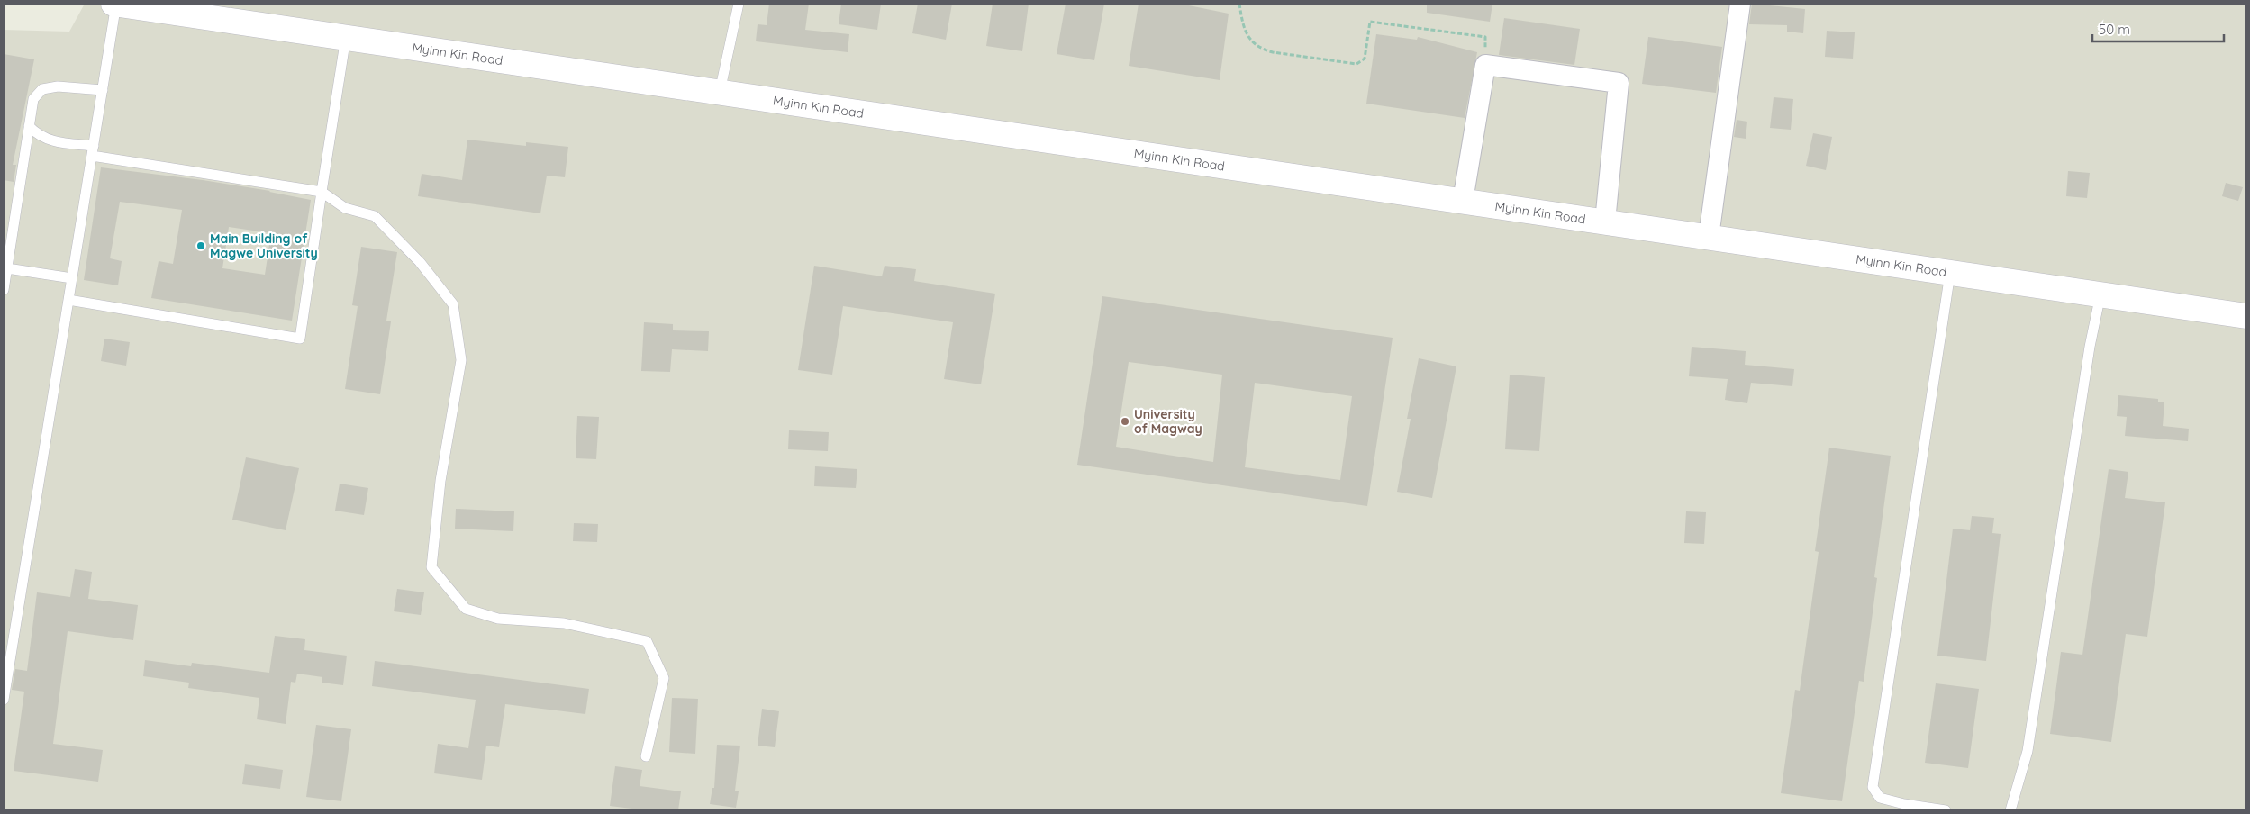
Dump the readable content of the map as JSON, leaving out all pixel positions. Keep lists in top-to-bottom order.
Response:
{
  "streets": {
    "street": ["Myinn Kin Road"]
  },
  "places": ["Main Building of Magwe University", "University of Magway"],
  "scale_bar": "50 m"
}
